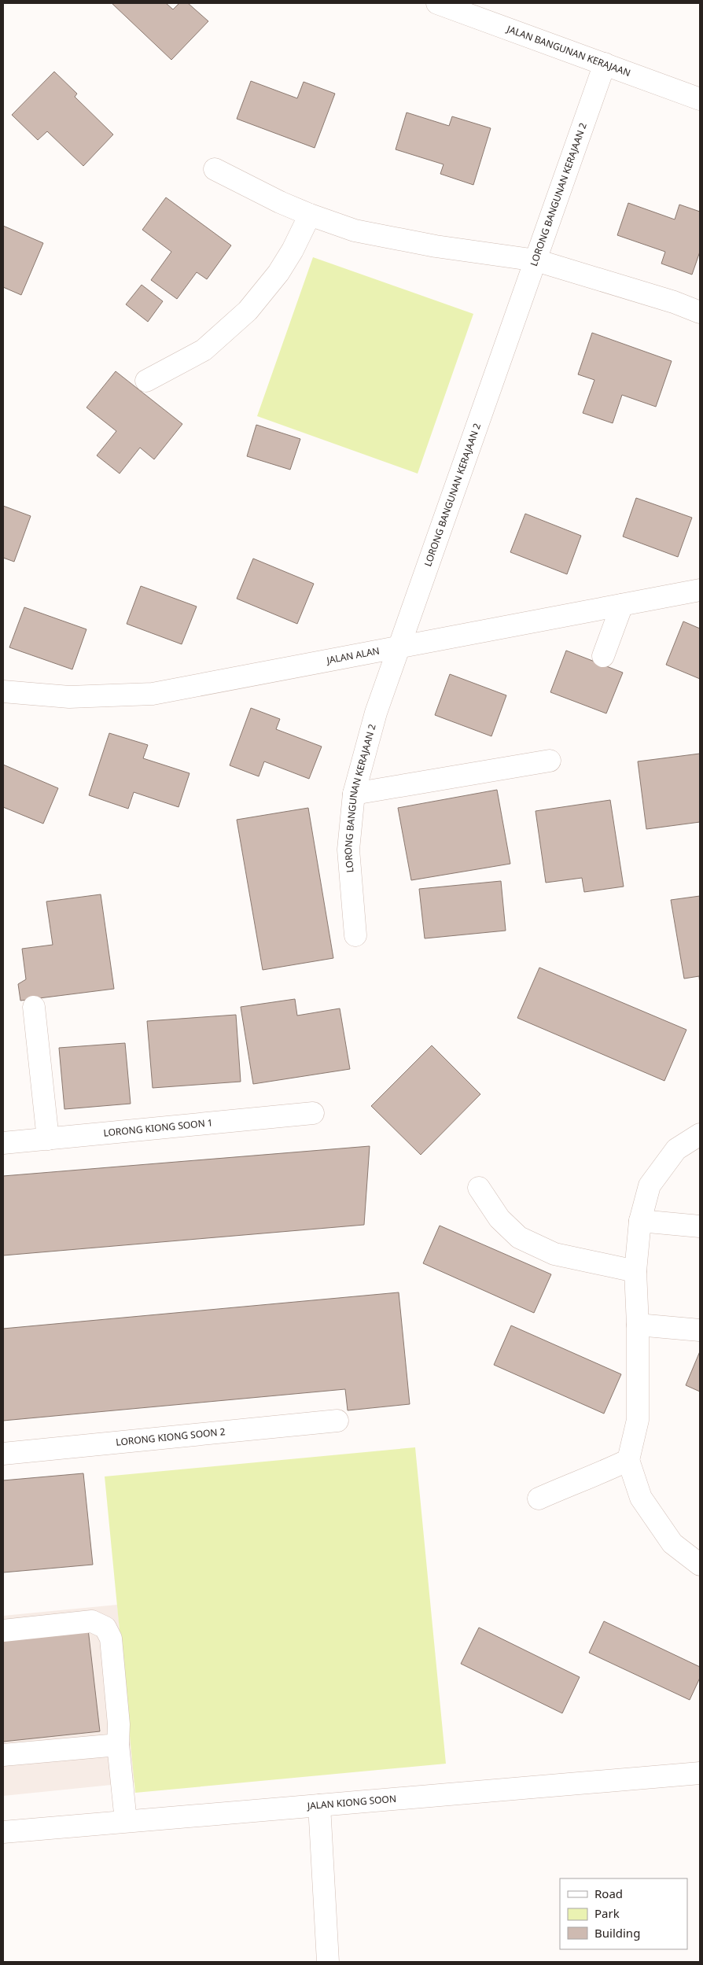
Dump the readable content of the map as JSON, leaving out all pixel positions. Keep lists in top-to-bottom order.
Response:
{
  "streets": {
    "street": [
      "JALAN BANGUNAN KERAJAAN",
      "LORONG BANGUNAN KERAJAAN 2",
      "JALAN ALAN",
      "LORONG KIONG SOON 1",
      "LORONG KIONG SOON 2",
      "JALAN KIONG SOON"
    ]
  },
  "crossings": [
    ["JALAN BANGUNAN KERAJAAN", "LORONG BANGUNAN KERAJAAN 2"],
    ["LORONG BANGUNAN KERAJAAN 2", "JALAN ALAN"]
  ],
  "legend": ["Road", "Park", "Building"]
}
